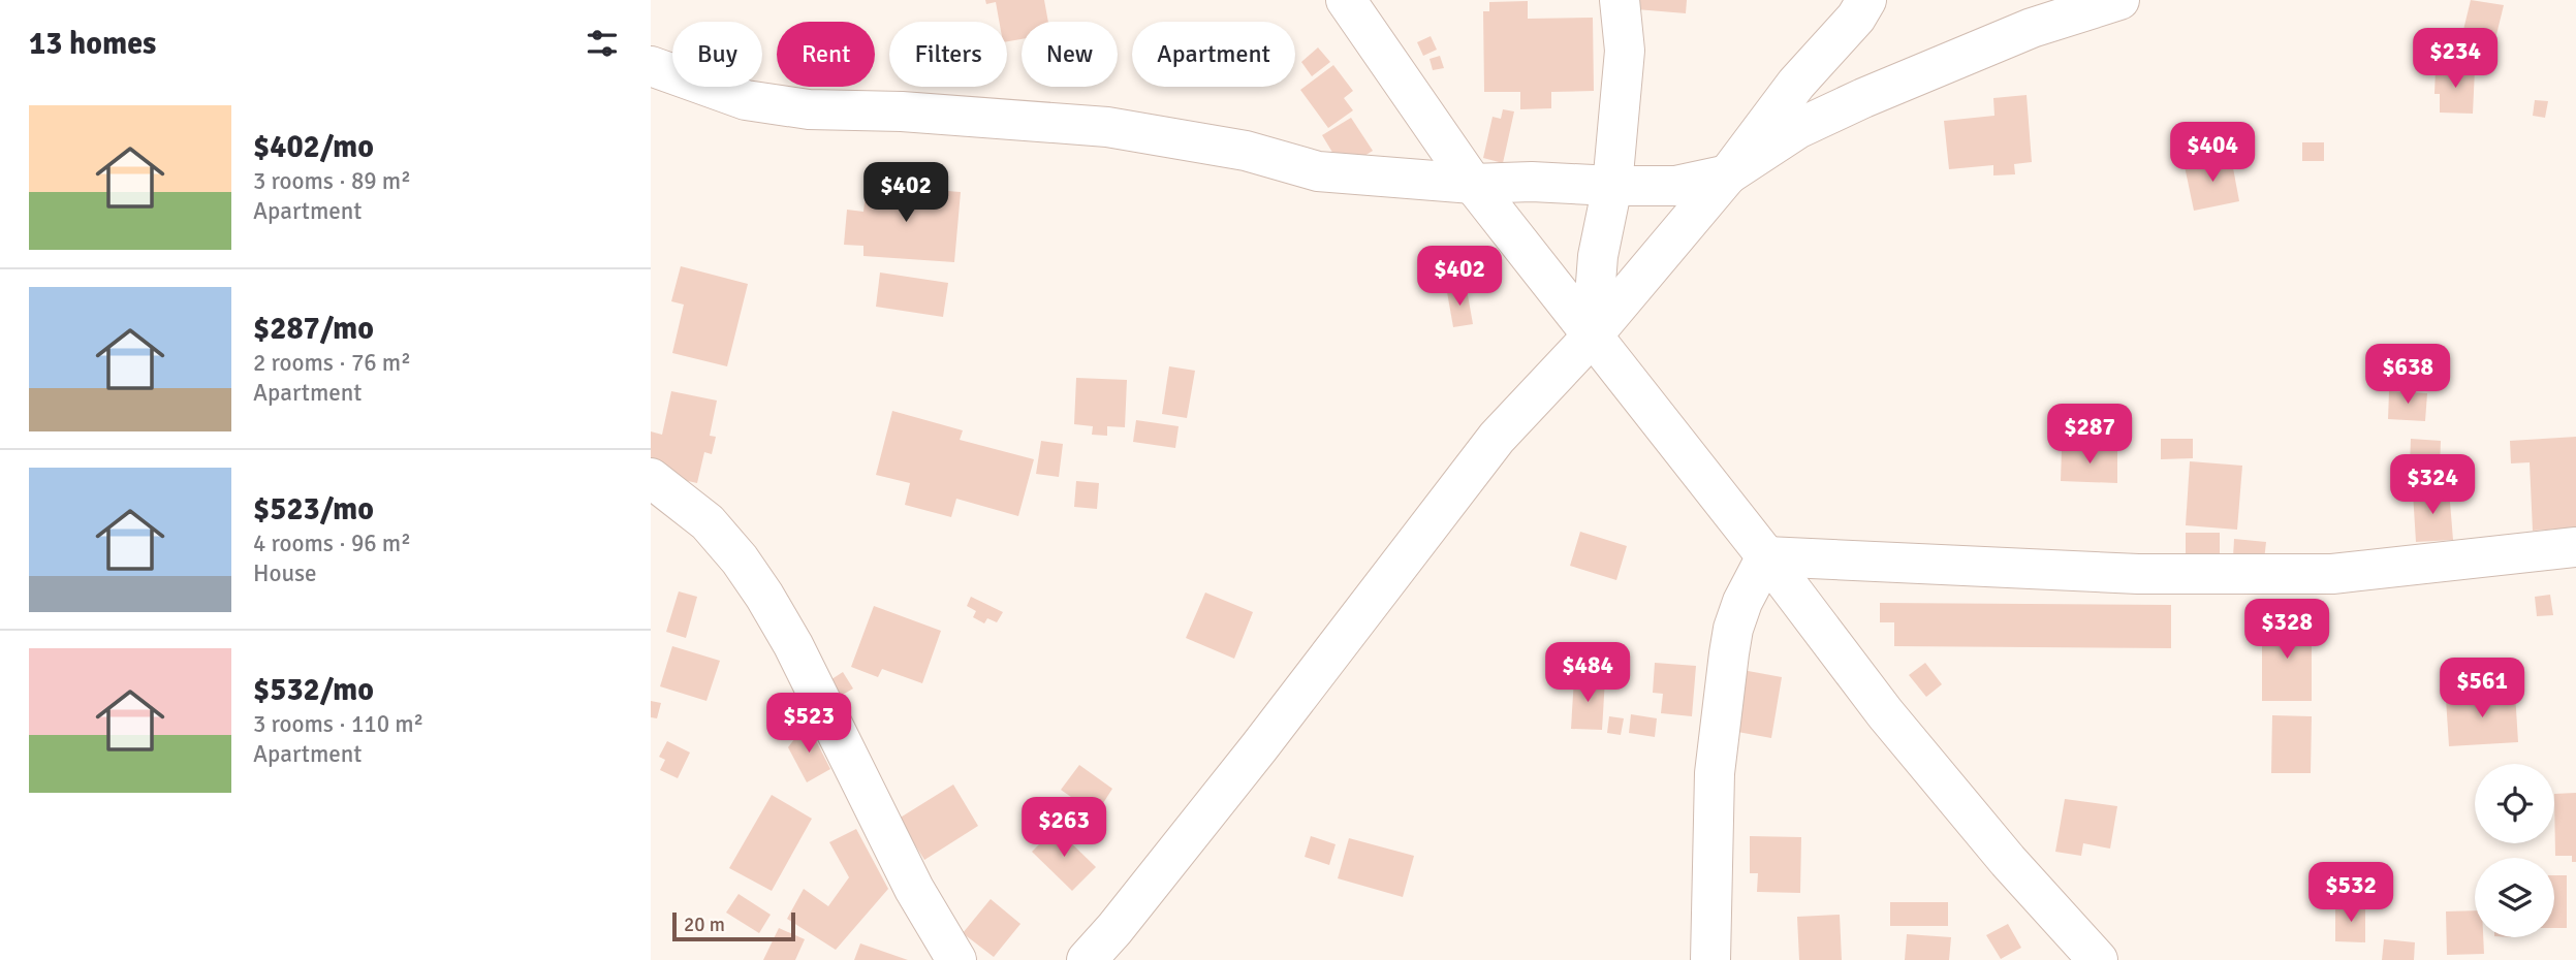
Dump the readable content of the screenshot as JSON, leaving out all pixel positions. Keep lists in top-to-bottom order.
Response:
{
  "scale_bar": "20 m",
  "page": {
    "heading": "13 homes",
    "chip": [
      "Buy",
      "Rent",
      "Filters",
      "New",
      "Apartment"
    ],
    "price": [
      "$234",
      "$404",
      "$402",
      "$402",
      "$638",
      "$287",
      "$324",
      "$328",
      "$484",
      "$561",
      "$523",
      "$263",
      "$532"
    ],
    "list": [
      {
        "name": "$402/mo",
        "note": "3 rooms · 89 m² · Apartment"
      },
      {
        "name": "$287/mo",
        "note": "2 rooms · 76 m² · Apartment"
      },
      {
        "name": "$523/mo",
        "note": "4 rooms · 96 m² · House"
      },
      {
        "name": "$532/mo",
        "note": "3 rooms · 110 m² · Apartment"
      }
    ],
    "scale": "20 m"
  }
}
